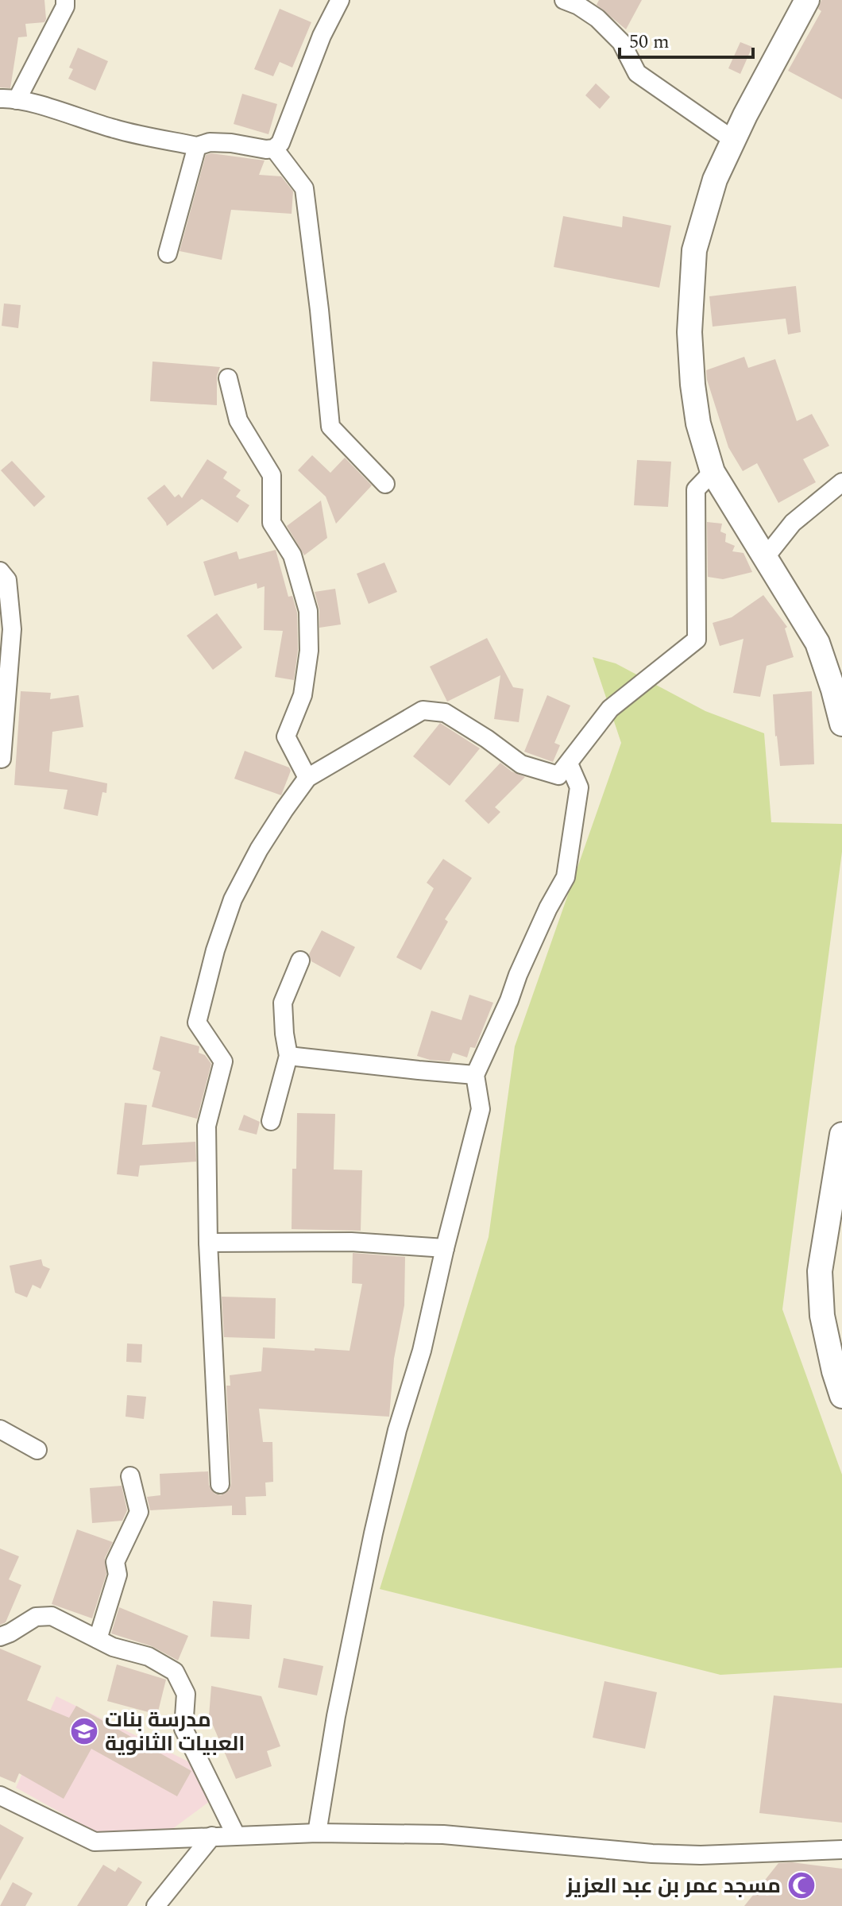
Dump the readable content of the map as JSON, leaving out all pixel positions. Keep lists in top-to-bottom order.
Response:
{
  "places": {
    "school or university": ["مدرسة بنات العبيات الثانوية"],
    "mosque": ["مسجد عمر بن عبد العزيز"]
  },
  "scale_bar": "50 m"
}
